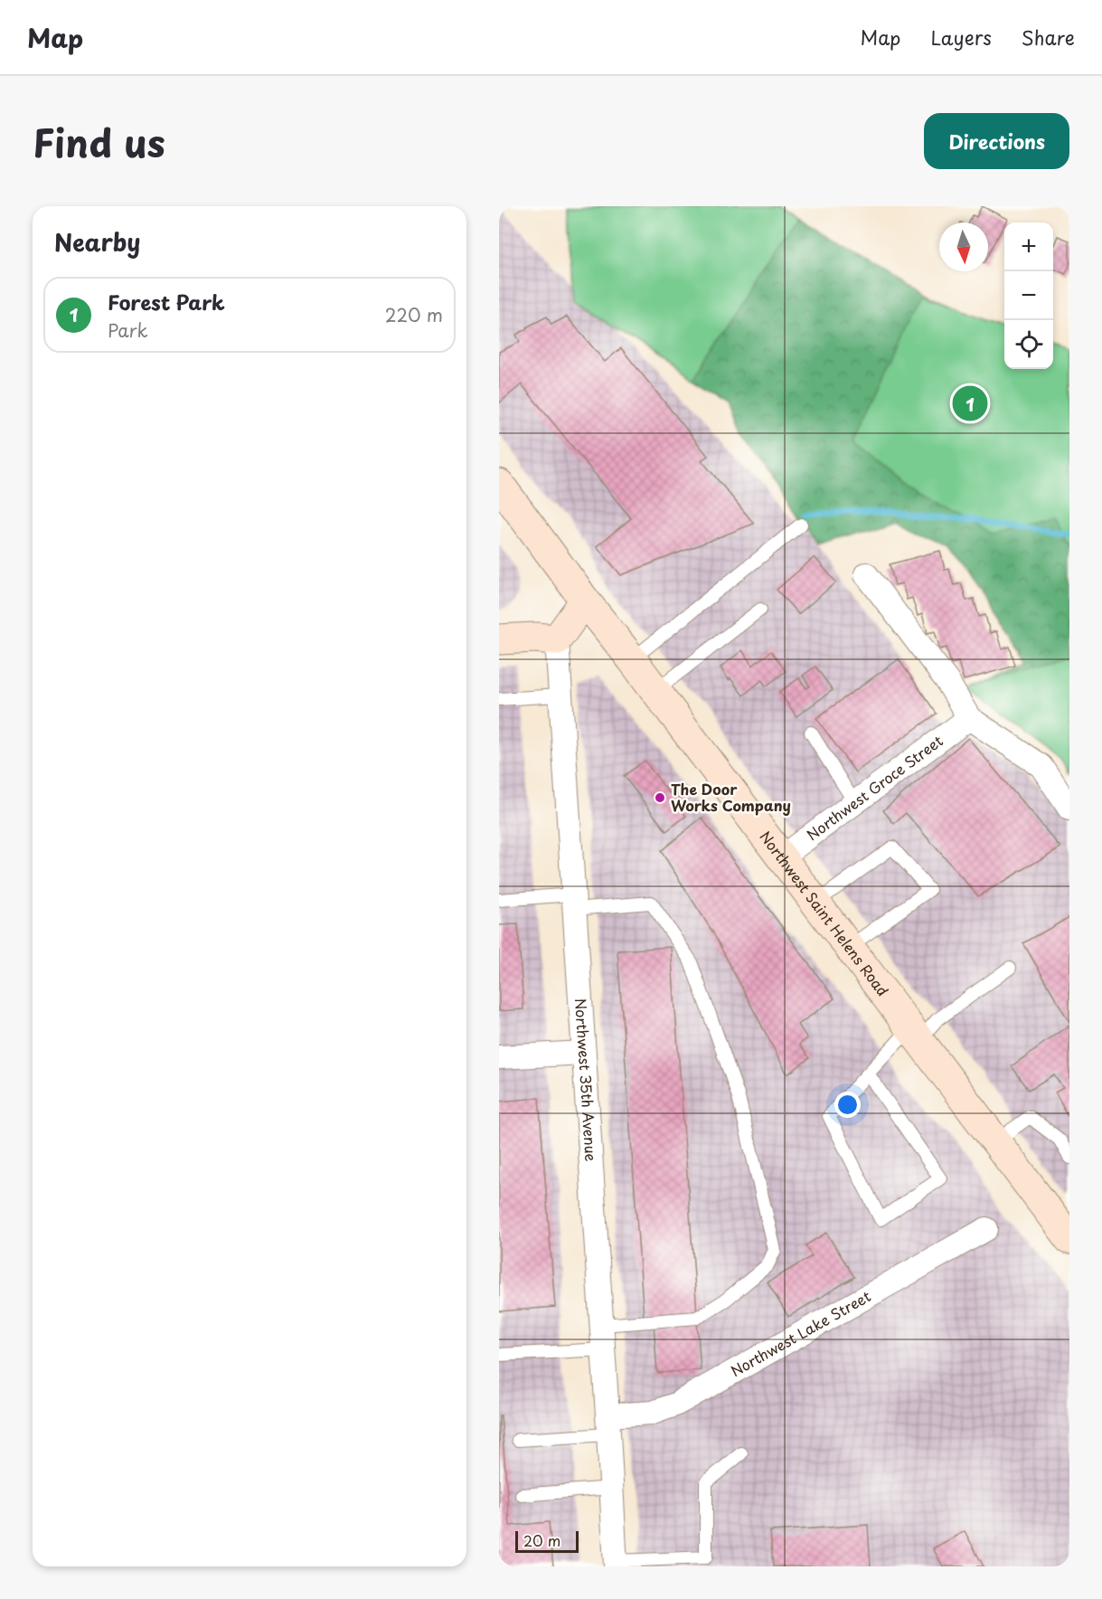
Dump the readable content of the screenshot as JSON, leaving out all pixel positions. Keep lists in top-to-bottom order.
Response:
{
  "streets": {
    "main road": ["Northwest Saint Helens Road"],
    "street": ["Northwest Groce Street", "Northwest 35th Avenue", "Northwest Lake Street"]
  },
  "crossings": [
    ["Northwest Groce Street", "Northwest Saint Helens Road"],
    ["Northwest 35th Avenue", "Northwest Lake Street"]
  ],
  "places": ["The Door Works Company"],
  "scale_bar": "20 m",
  "north": "bottom",
  "page": {
    "header": "Map",
    "nav": ["Map", "Layers", "Share"],
    "title": "Find us",
    "buttons": "Directions",
    "heading": "Nearby",
    "map_buttons": ["+", "−"],
    "list": [
      {
        "mark": "1",
        "name": "Forest Park",
        "note": "Park",
        "value": "220 m"
      }
    ],
    "pins": "1",
    "scale": "20 m"
  }
}
